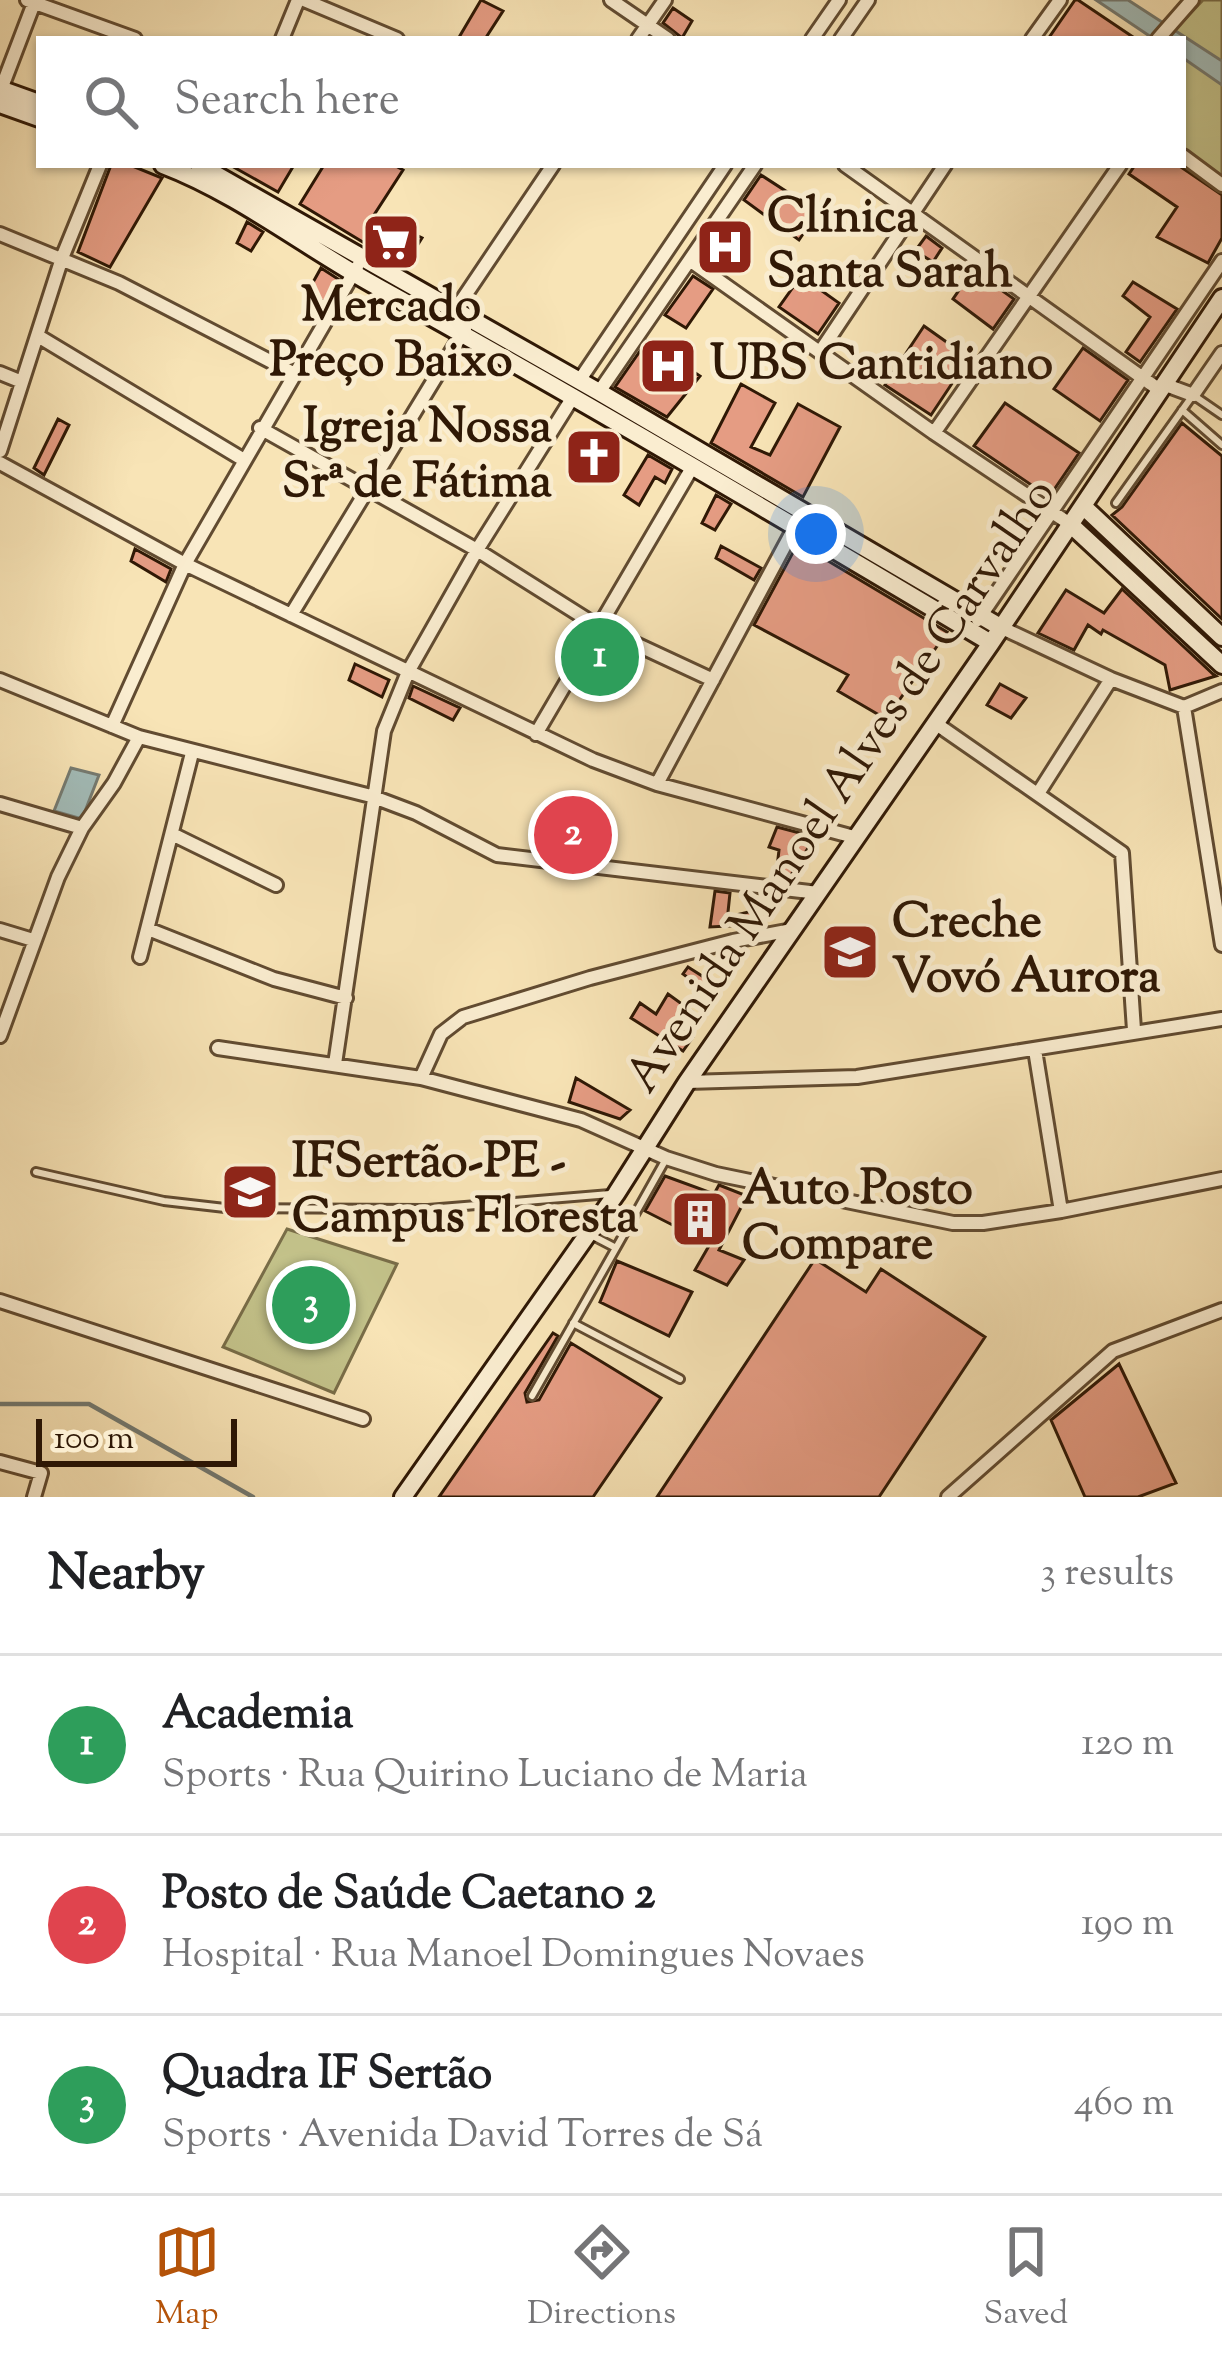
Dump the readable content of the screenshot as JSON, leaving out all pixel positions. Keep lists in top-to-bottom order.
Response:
{
  "streets": {
    "street": ["Avenida Manoel Alves de Carvalho"]
  },
  "places": {
    "supermarket": ["Mercado Preço Baixo"],
    "hospital": ["Clínica Santa Sarah", "UBS Cantidiano"],
    "church": ["Igreja Nossa Srª de Fátima"],
    "school or university": ["Creche Vovó Aurora", "IFSertão-PE - Campus Floresta"],
    "building": ["Auto Posto Compare"]
  },
  "scale_bar": "100 m",
  "page": {
    "search": "Search here",
    "pins": ["1", "2", "3"],
    "scale": "100 m",
    "heading": ["Nearby", "3 results"],
    "list": [
      {
        "mark": "1",
        "name": "Academia",
        "note": "Sports · Rua Quirino Luciano de Maria",
        "value": "120 m"
      },
      {
        "mark": "2",
        "name": "Posto de Saúde Caetano 2",
        "note": "Hospital · Rua Manoel Domingues Novaes",
        "value": "190 m"
      },
      {
        "mark": "3",
        "name": "Quadra IF Sertão",
        "note": "Sports · Avenida David Torres de Sá",
        "value": "460 m"
      }
    ],
    "nav": ["Map", "Directions", "Saved"]
  }
}
